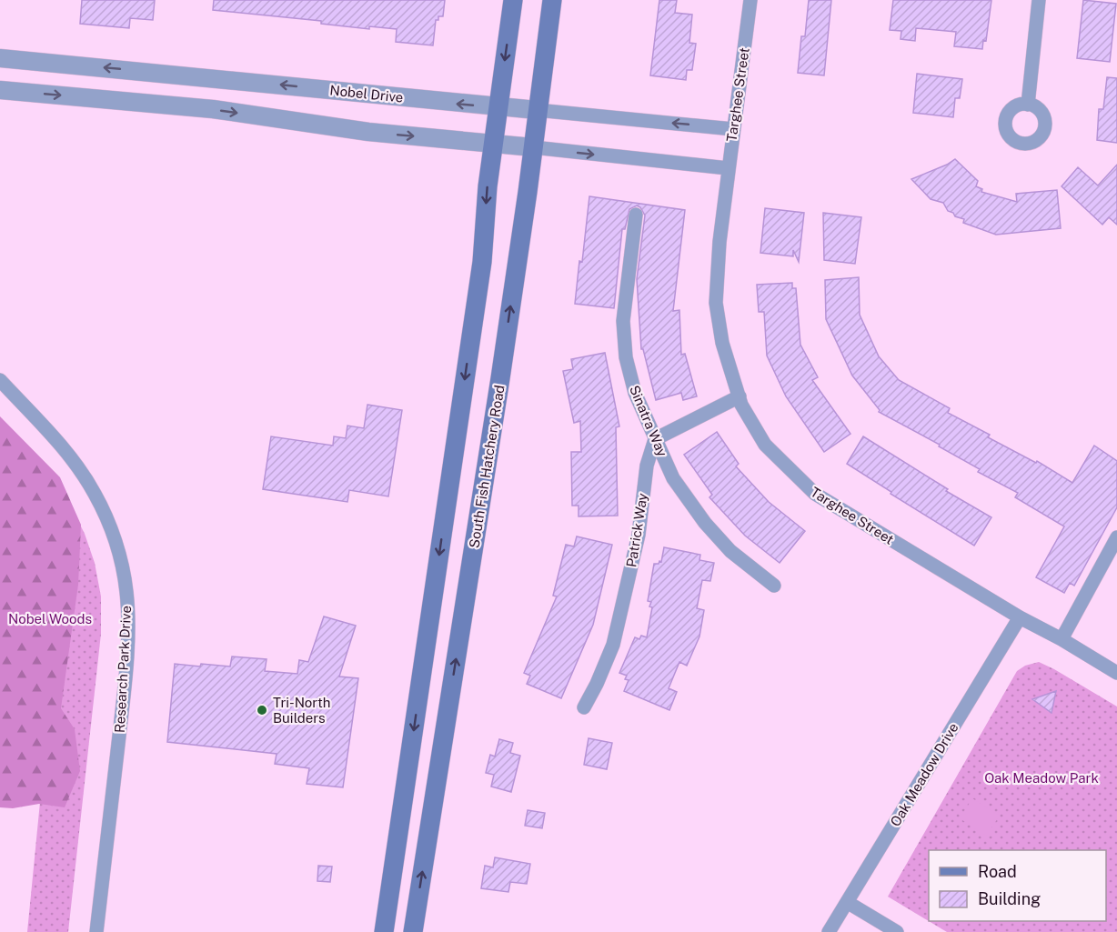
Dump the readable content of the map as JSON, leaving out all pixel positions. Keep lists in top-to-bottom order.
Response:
{
  "streets": {
    "main road": ["South Fish Hatchery Road"],
    "street": [
      "Nobel Drive",
      "Targhee Street",
      "Sinatra Way",
      "Patrick Way",
      "Research Park Drive",
      "Oak Meadow Drive"
    ]
  },
  "crossings": [
    ["Nobel Drive", "Targhee Street"],
    ["Nobel Drive", "South Fish Hatchery Road"],
    ["Targhee Street", "Oak Meadow Drive"],
    ["Sinatra Way", "Patrick Way"]
  ],
  "parks": ["Nobel Woods", "Oak Meadow Park"],
  "places": ["Tri-North Builders"],
  "legend": ["Road", "Building"]
}
